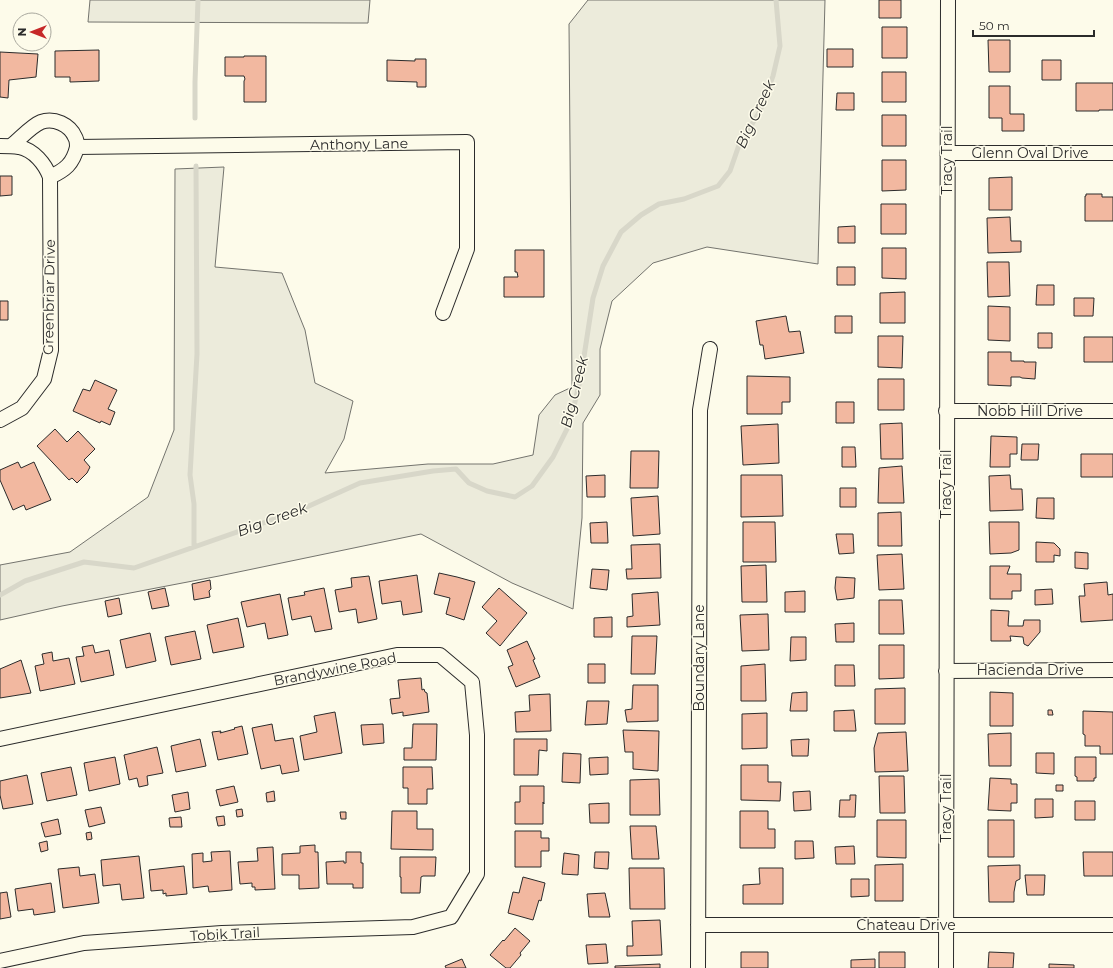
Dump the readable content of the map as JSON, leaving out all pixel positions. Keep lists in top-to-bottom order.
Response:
{
  "streets": {
    "street": [
      "Anthony Lane",
      "Glenn Oval Drive",
      "Tracy Trail",
      "Greenbriar Drive",
      "Nobb Hill Drive",
      "Boundary Lane",
      "Brandywine Road",
      "Hacienda Drive",
      "Chateau Drive",
      "Tobik Trail"
    ]
  },
  "crossings": [
    ["Glenn Oval Drive", "Tracy Trail"],
    ["Tracy Trail", "Nobb Hill Drive"],
    ["Tracy Trail", "Hacienda Drive"],
    ["Tracy Trail", "Chateau Drive"],
    ["Boundary Lane", "Chateau Drive"],
    ["Brandywine Road", "Tobik Trail"]
  ],
  "water": ["Big Creek"],
  "scale_bar": "50 m",
  "north": "left"
}
